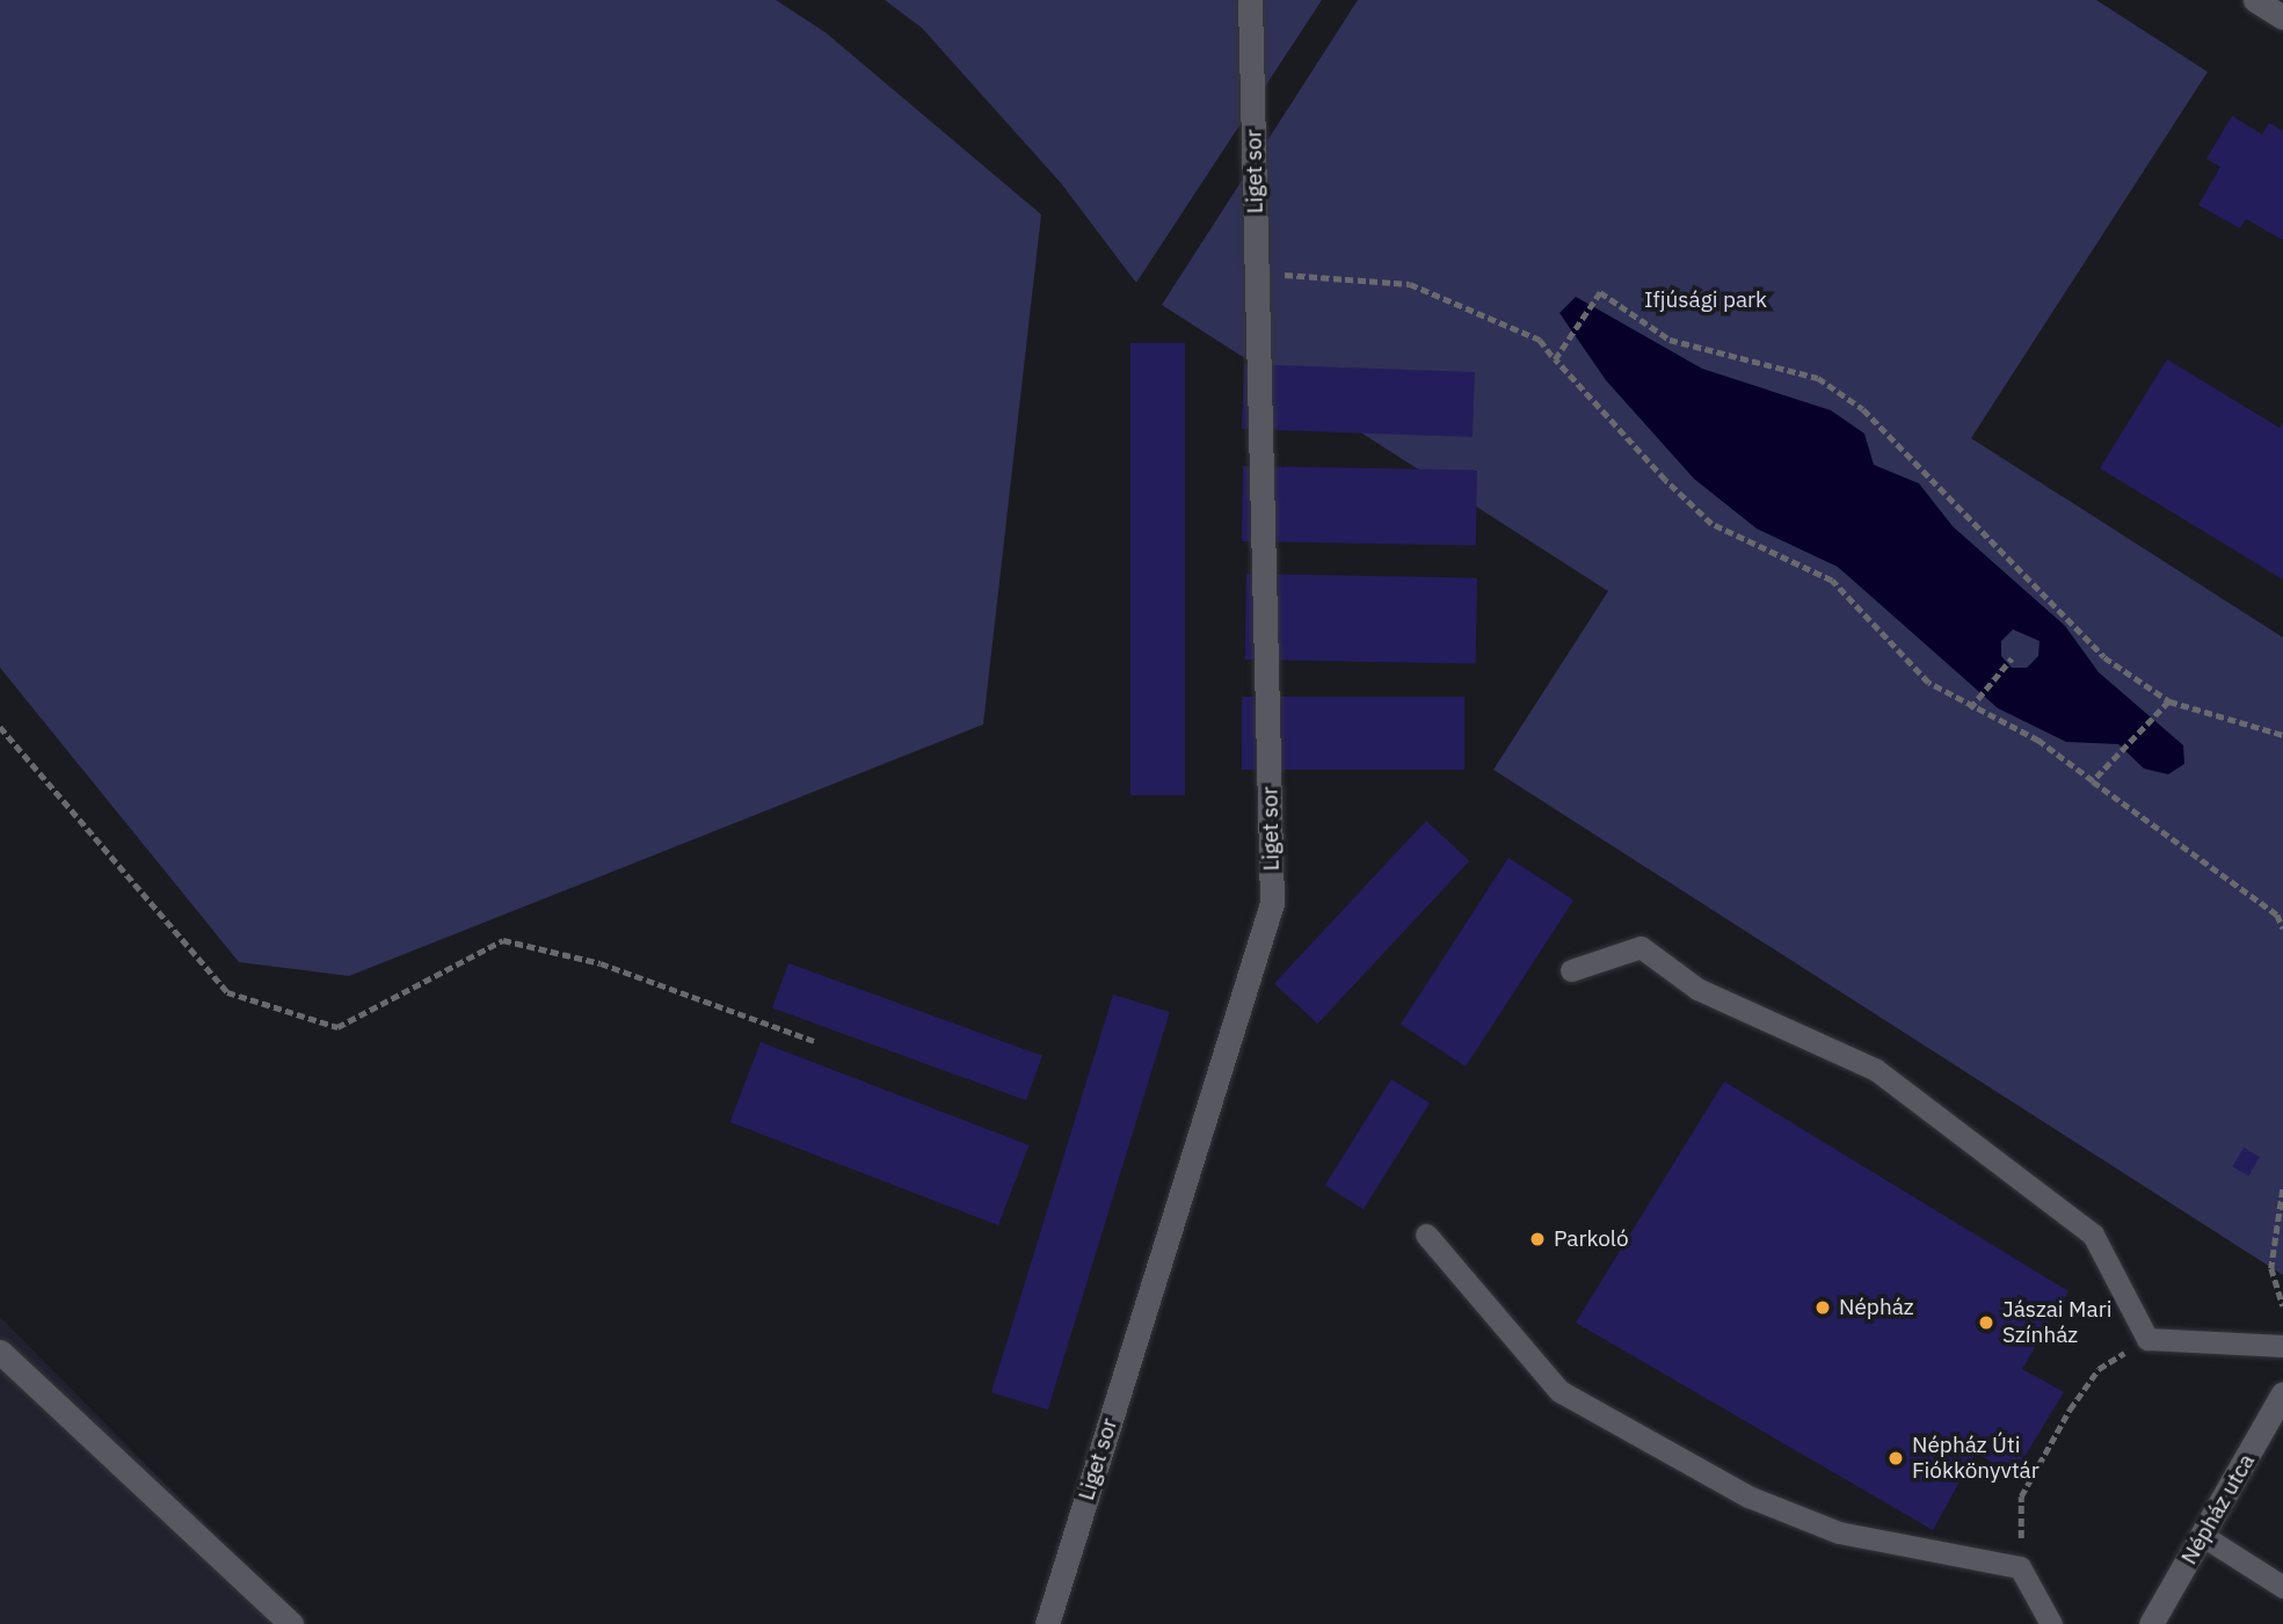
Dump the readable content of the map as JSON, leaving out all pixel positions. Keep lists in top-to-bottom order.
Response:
{
  "streets": {
    "street": ["Liget sor", "Népház utca"]
  },
  "parks": ["Ifjúsági park"],
  "places": [
    "Parkoló",
    "Népház",
    "Jászai Mari Színház",
    "Népház Úti Fiókkönyvtár"
  ]
}
